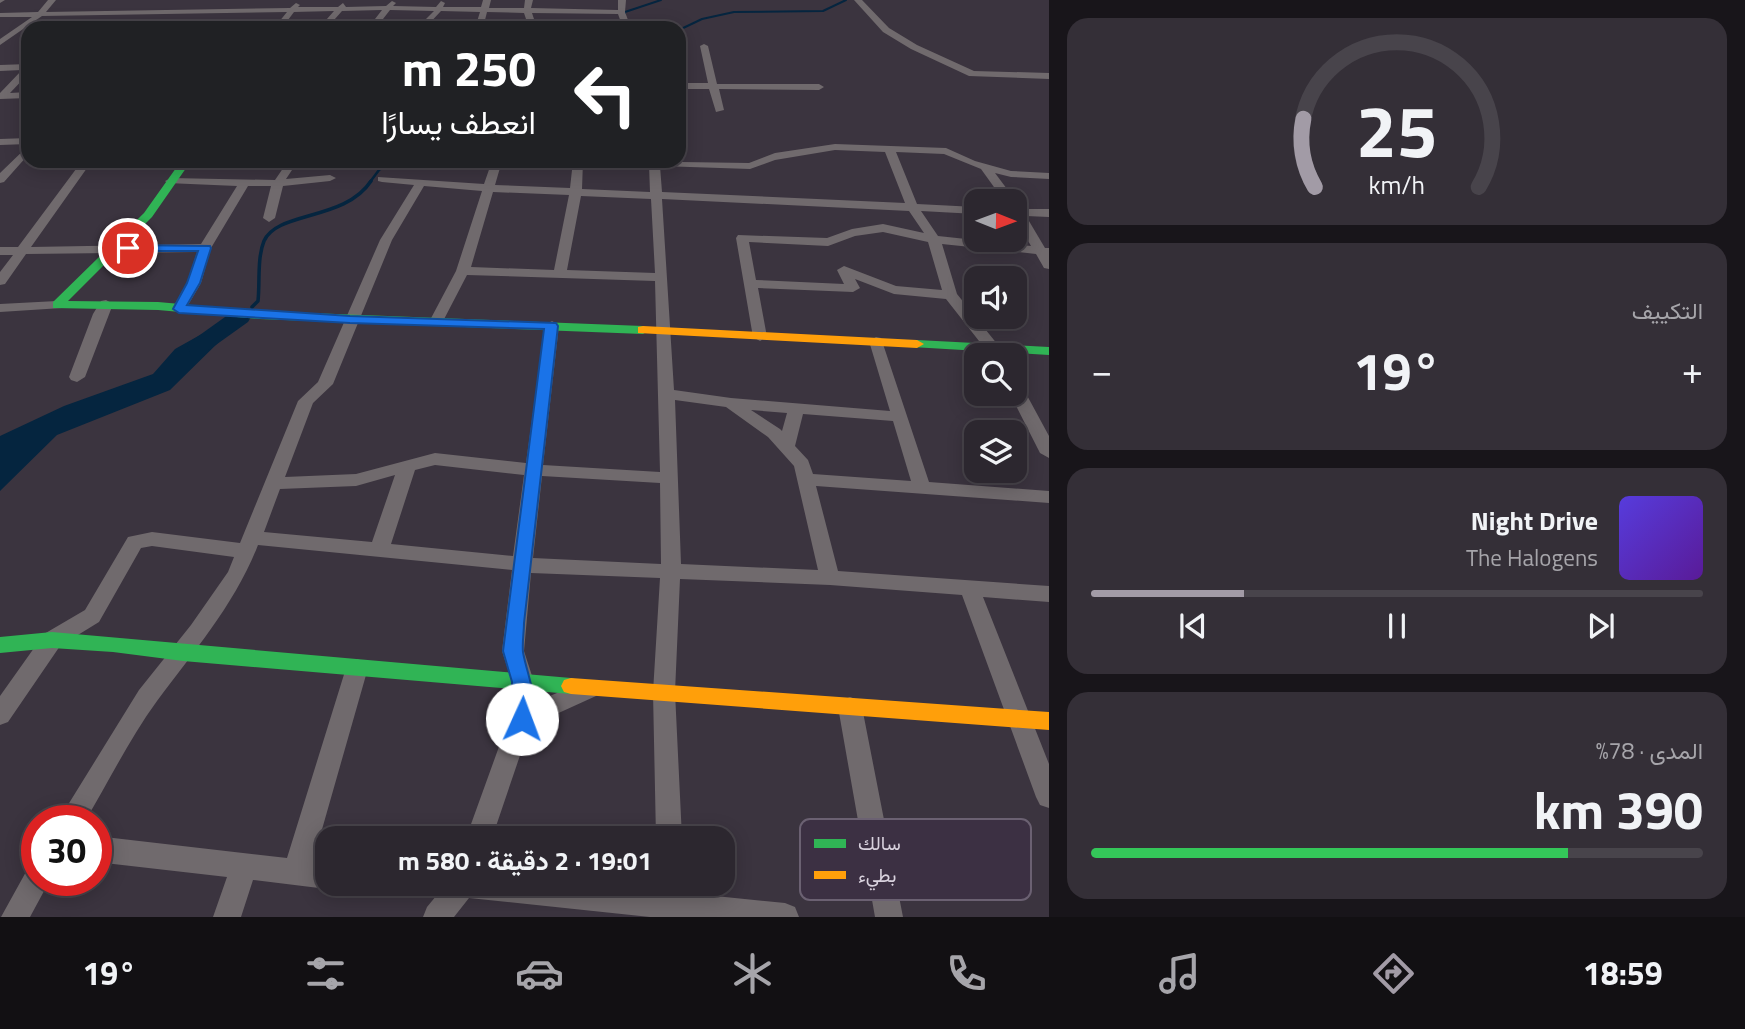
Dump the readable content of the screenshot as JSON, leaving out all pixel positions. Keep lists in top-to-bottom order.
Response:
{
  "legend": ["سالك", "بطيء"],
  "north": "right",
  "page": {
    "turn": ["250 m", "انعطف يسارًا"],
    "tile": [
      "التكييف",
      ["المدى · 78%", "390 km"]
    ],
    "heat": ["−", "19°", "+"],
    "song": ["Night Drive", "The Halogens"],
    "limit": "30",
    "trip": "19:01 · 2 دقيقة · 580 m",
    "tabs": ["18:59", "19°"],
    "gauge": ["25", "km/h"]
  }
}
